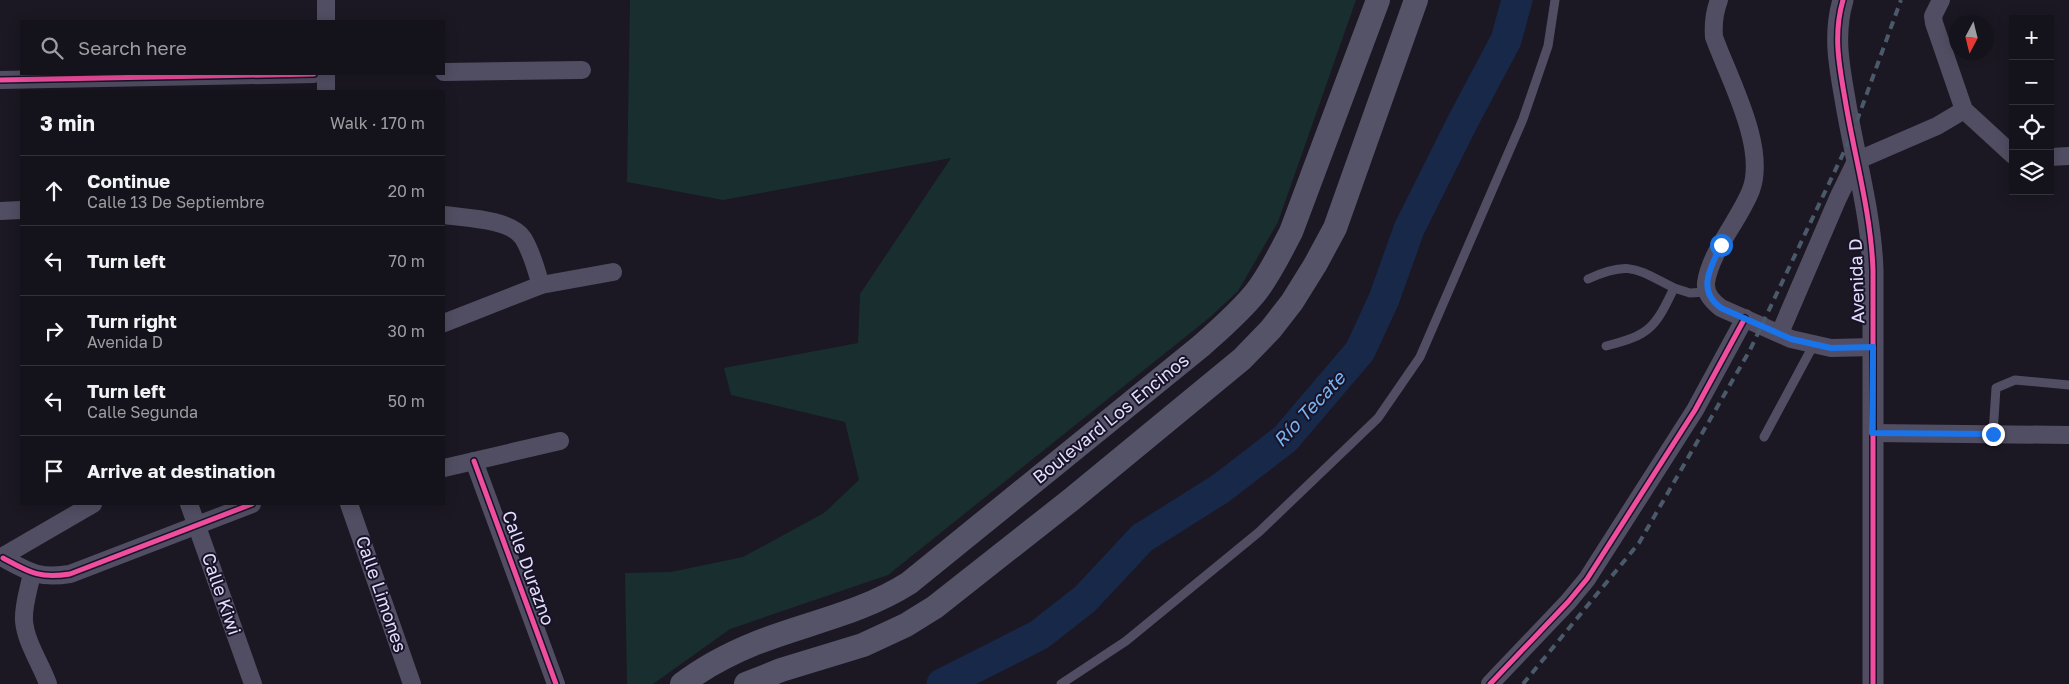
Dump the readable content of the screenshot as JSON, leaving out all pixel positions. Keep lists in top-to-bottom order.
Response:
{
  "streets": {
    "main road": ["Boulevard Los Encinos"],
    "street": [
      "Avenida D",
      "Calle Durazno",
      "Calle Kiwi",
      "Calle Limones"
    ]
  },
  "water": ["Río Tecate"],
  "north": "bottom",
  "page": {
    "map_buttons": ["+", "−"],
    "search": "Search here",
    "heading": ["3 min", "Walk · 170 m"],
    "list": [
      ["Continue", "Calle 13 De Septiembre", "20 m"],
      ["Turn left", "70 m"],
      ["Turn right", "Avenida D", "30 m"],
      ["Turn left", "Calle Segunda", "50 m"],
      "Arrive at destination"
    ]
  }
}
